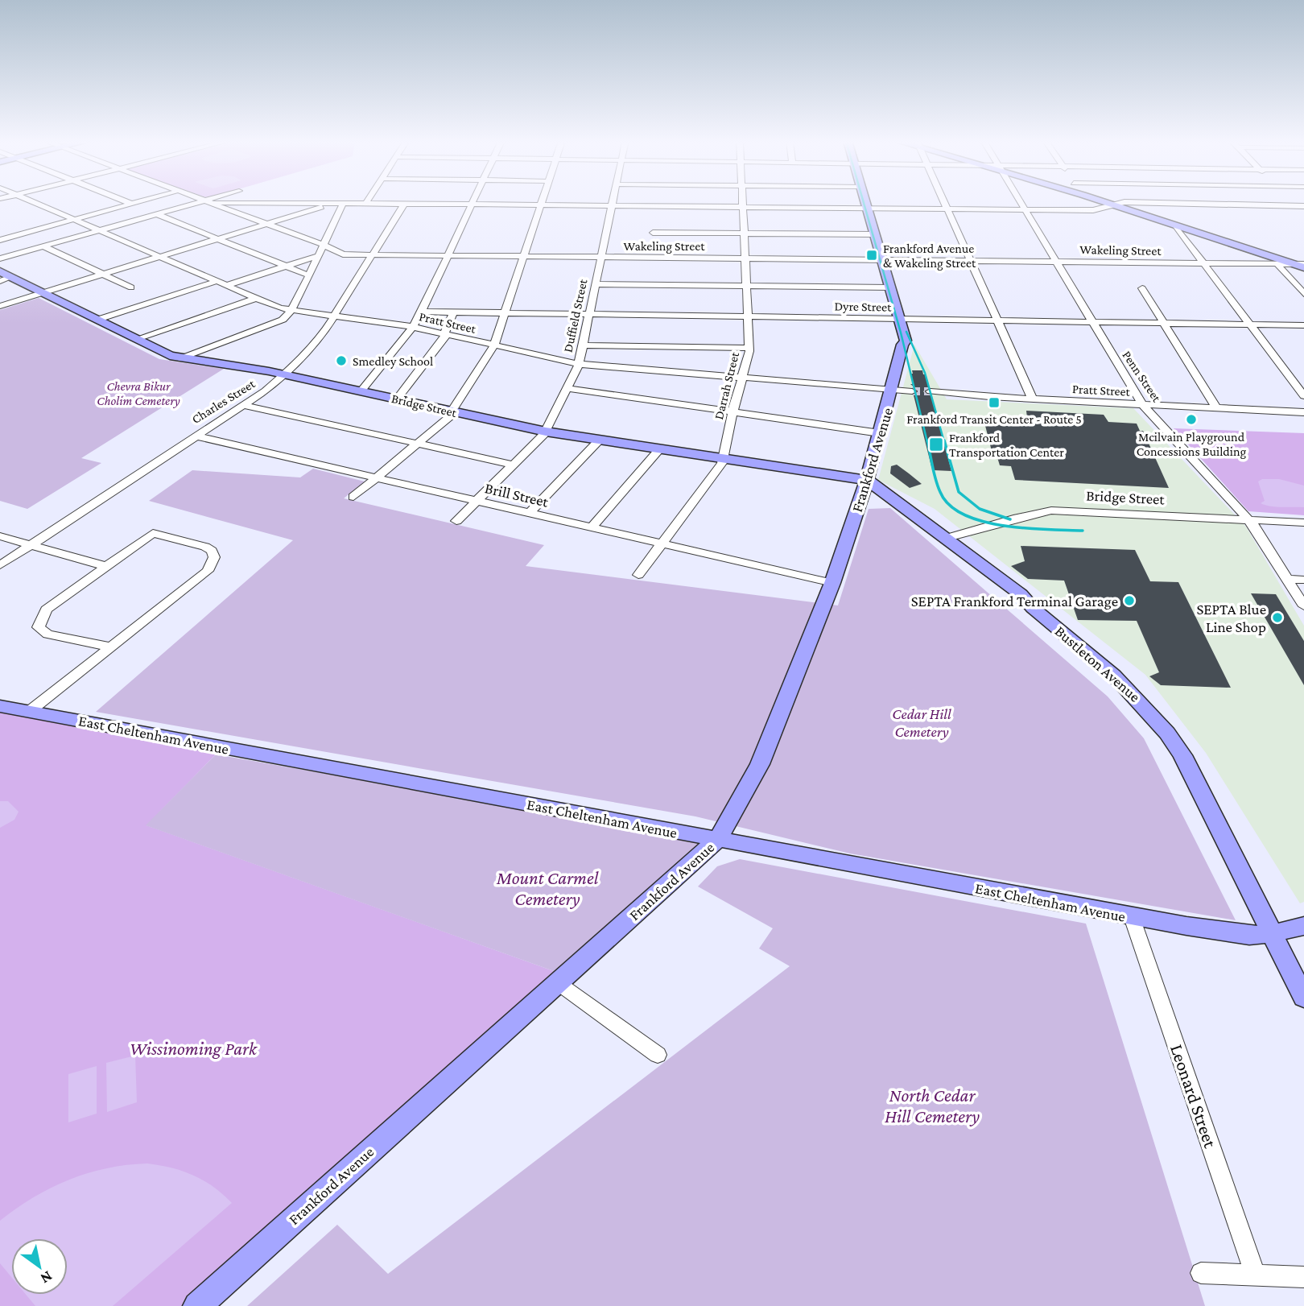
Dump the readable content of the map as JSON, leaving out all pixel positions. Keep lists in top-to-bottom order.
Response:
{
  "streets": {
    "main road": [
      "Bridge Street",
      "Frankford Avenue",
      "Bustleton Avenue",
      "East Cheltenham Avenue"
    ],
    "street": [
      "Wakeling Street",
      "Dyre Street",
      "Duffield Street",
      "Pratt Street",
      "Penn Street",
      "Darrah Street",
      "Charles Street",
      "Brill Street",
      "Leonard Street"
    ]
  },
  "crossings": [
    ["Wakeling Street", "Duffield Street"],
    ["Wakeling Street", "Penn Street"],
    ["Wakeling Street", "Darrah Street"],
    ["Wakeling Street", "Charles Street"],
    ["Wakeling Street", "Frankford Avenue"],
    ["Dyre Street", "Duffield Street"],
    ["Dyre Street", "Penn Street"],
    ["Dyre Street", "Darrah Street"],
    ["Dyre Street", "Frankford Avenue"],
    ["Duffield Street", "Pratt Street"],
    ["Duffield Street", "Bridge Street"],
    ["Duffield Street", "Brill Street"],
    ["Pratt Street", "Penn Street"],
    ["Pratt Street", "Darrah Street"],
    ["Pratt Street", "Charles Street"],
    ["Pratt Street", "Frankford Avenue"],
    ["Penn Street", "Bridge Street"],
    ["Darrah Street", "Bridge Street"],
    ["Darrah Street", "Brill Street"],
    ["Charles Street", "Bridge Street"],
    ["Charles Street", "Brill Street"],
    ["Bridge Street", "Frankford Avenue"],
    ["Bridge Street", "Bustleton Avenue"],
    ["Frankford Avenue", "Brill Street"],
    ["Frankford Avenue", "Bustleton Avenue"],
    ["Frankford Avenue", "East Cheltenham Avenue"],
    ["Bustleton Avenue", "East Cheltenham Avenue"],
    ["East Cheltenham Avenue", "Leonard Street"]
  ],
  "parks": [
    "Chevra Bikur Cholim Cemetery",
    "Cedar Hill Cemetery",
    "Mount Carmel Cemetery",
    "Wissinoming Park",
    "North Cedar Hill Cemetery"
  ],
  "places": {
    "transit": ["Frankford Avenue & Wakeling Street", "Frankford Transit Center - Route 5", "Frankford Transportation Center"],
    "other": [
      "Smedley School",
      "Mcilvain Playground Concessions Building",
      "SEPTA Frankford Terminal Garage",
      "SEPTA Blue Line Shop"
    ]
  },
  "north": "bottom right"
}
